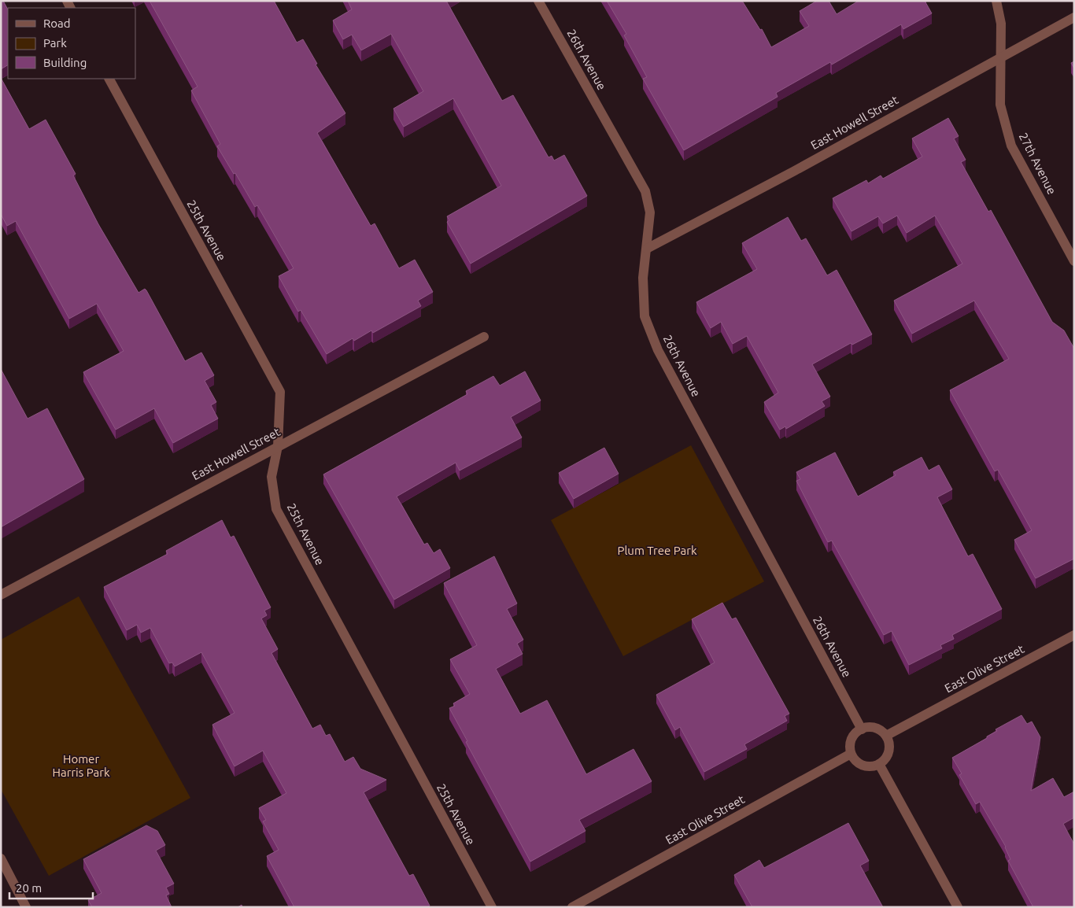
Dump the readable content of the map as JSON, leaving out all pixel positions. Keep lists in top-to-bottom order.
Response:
{
  "streets": {
    "street": [
      "26th Avenue",
      "East Howell Street",
      "27th Avenue",
      "25th Avenue",
      "East Olive Street"
    ]
  },
  "crossings": [
    ["26th Avenue", "East Howell Street"],
    ["26th Avenue", "East Olive Street"],
    ["East Howell Street", "27th Avenue"],
    ["East Howell Street", "25th Avenue"]
  ],
  "parks": ["Plum Tree Park", "Homer Harris Park"],
  "legend": ["Road", "Park", "Building"],
  "scale_bar": "20 m"
}
